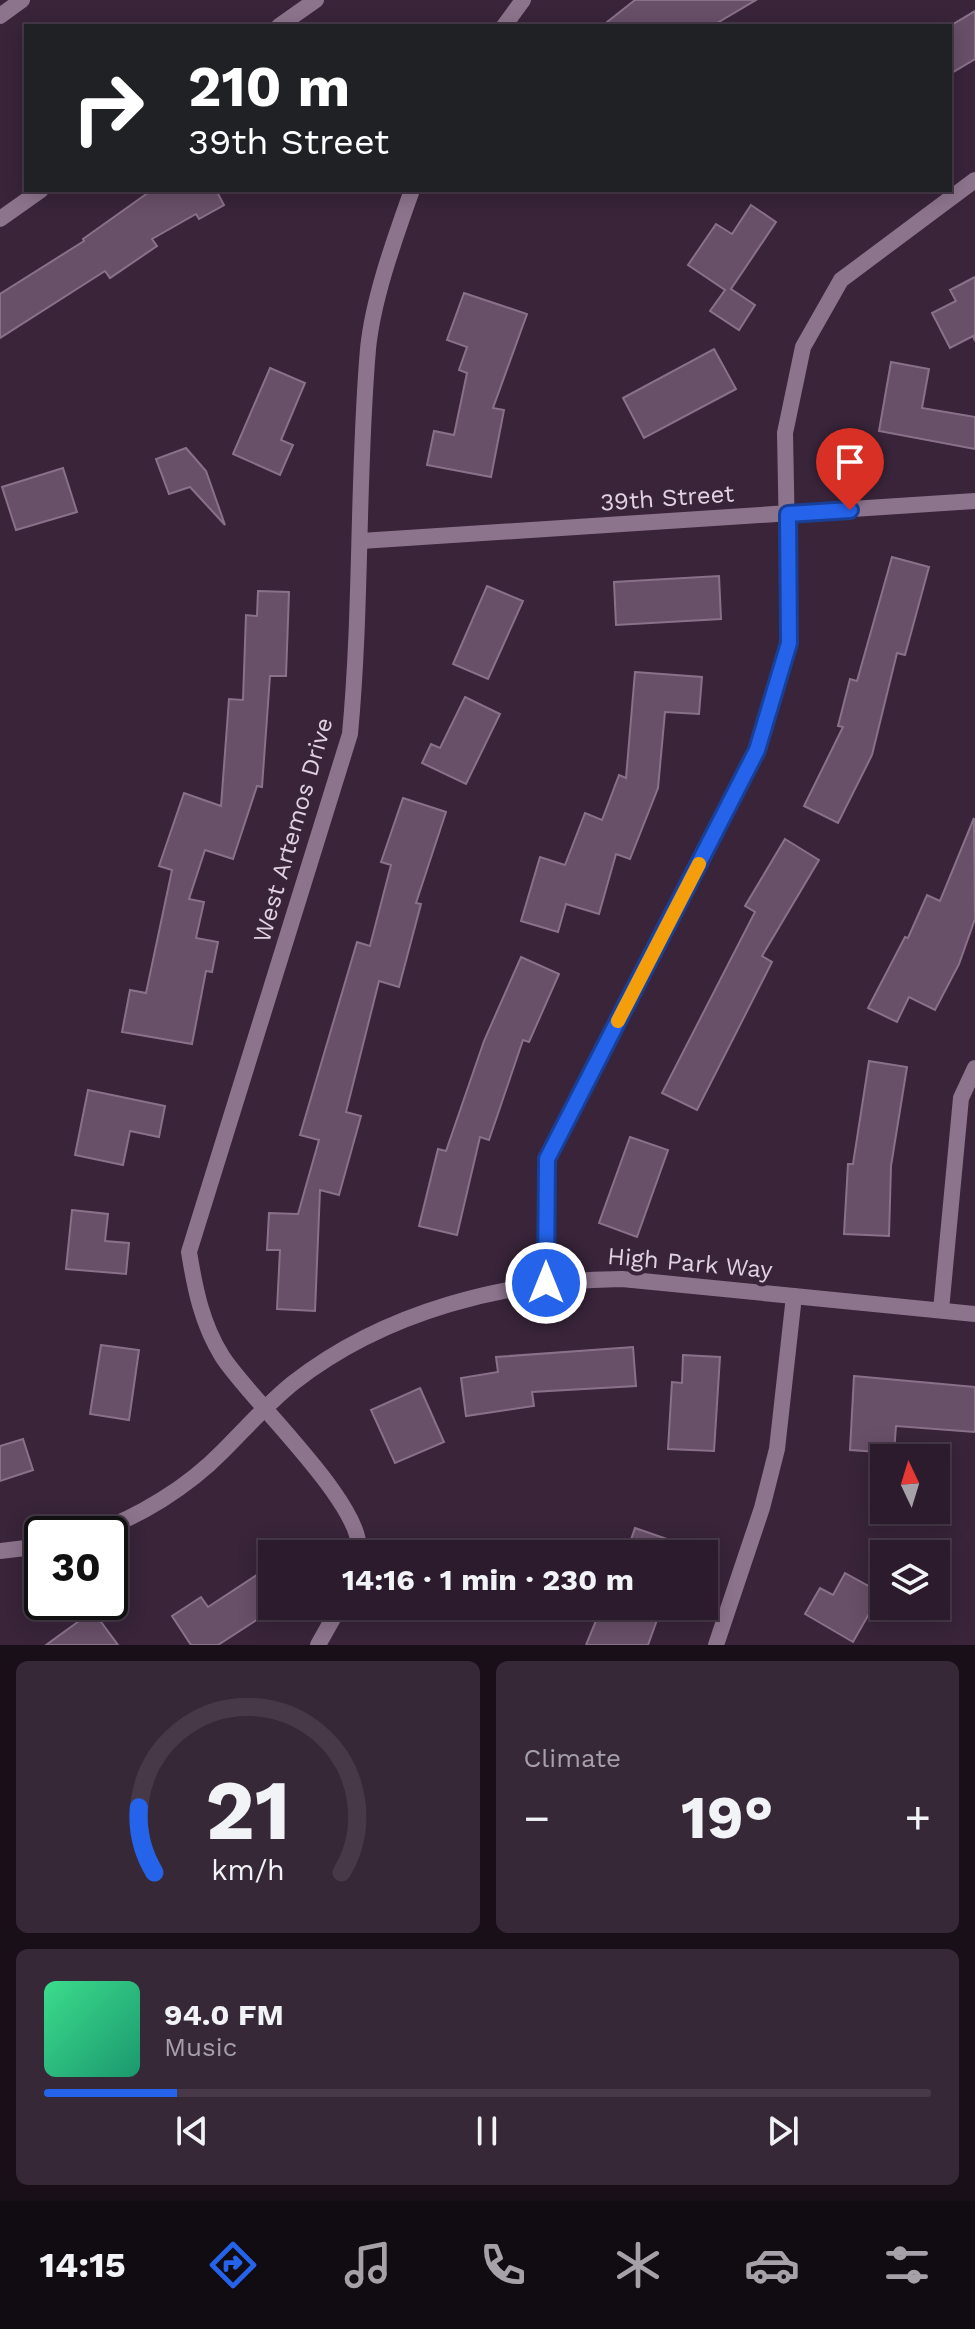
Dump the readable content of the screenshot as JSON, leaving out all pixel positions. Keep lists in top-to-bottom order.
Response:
{
  "streets": {
    "street": ["39th Street", "West Artemos Drive", "High Park Way"]
  },
  "crossings": [
    ["39th Street", "West Artemos Drive"],
    ["West Artemos Drive", "High Park Way"]
  ],
  "north": "top",
  "page": {
    "turn": ["210 m", "39th Street"],
    "limit": "30",
    "trip": "14:16 · 1 min · 230 m",
    "tile": "Climate",
    "heat": ["−", "19°", "+"],
    "song": ["94.0 FM", "Music"],
    "tabs": "14:15",
    "gauge": ["21", "km/h"]
  }
}
